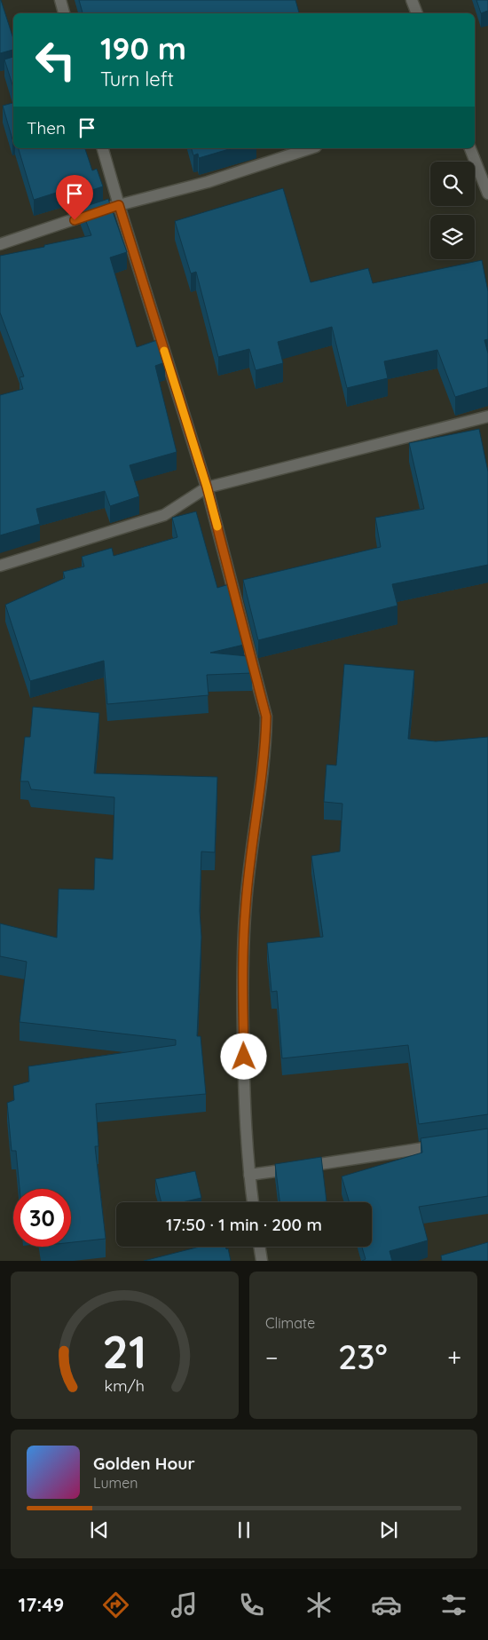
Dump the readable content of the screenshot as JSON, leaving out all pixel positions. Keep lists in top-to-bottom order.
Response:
{
  "page": {
    "turn": ["190 m", "Turn left"],
    "then": "Then",
    "limit": "30",
    "trip": "17:50 · 1 min · 200 m",
    "tile": "Climate",
    "heat": ["−", "23°", "+"],
    "song": ["Golden Hour", "Lumen"],
    "tabs": "17:49",
    "gauge": ["21", "km/h"]
  }
}
